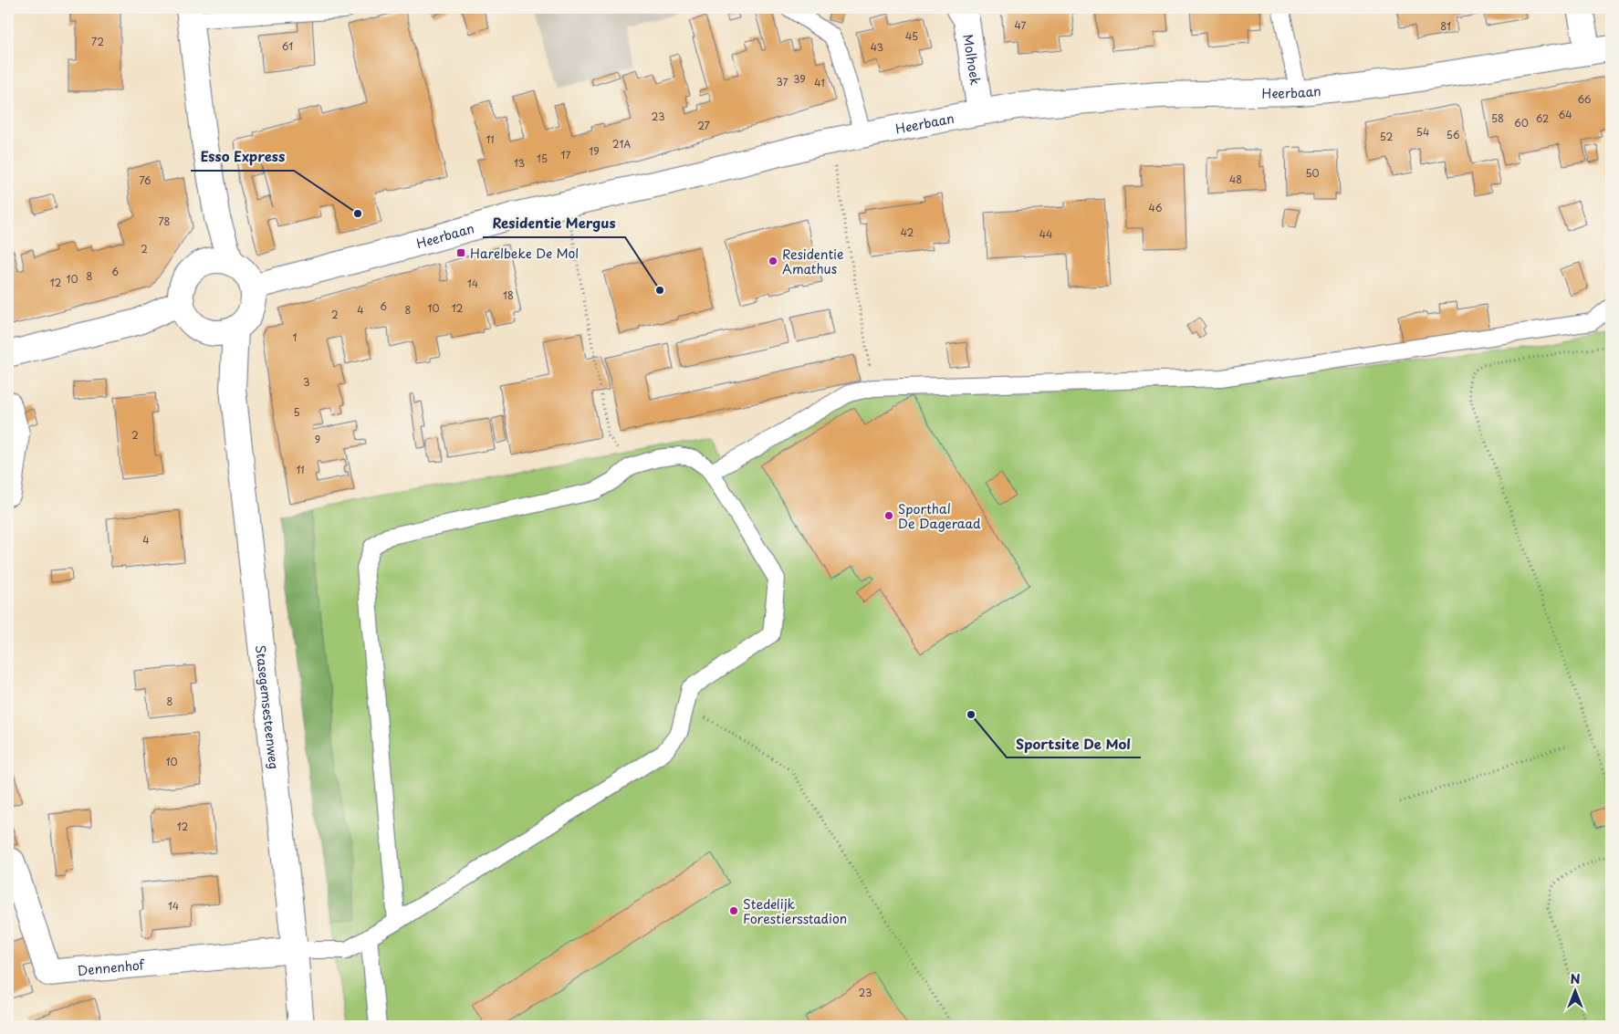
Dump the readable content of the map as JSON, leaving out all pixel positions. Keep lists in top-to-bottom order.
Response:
{
  "streets": {
    "street": [
      "Molhoek",
      "Heerbaan",
      "Stasegemsesteenweg",
      "Dennenhof"
    ]
  },
  "crossings": [
    ["Molhoek", "Heerbaan"],
    ["Heerbaan", "Stasegemsesteenweg"],
    ["Stasegemsesteenweg", "Dennenhof"]
  ],
  "places": {
    "other": [
      "Esso Express",
      "Residentie Amathus",
      "Residentie Mergus",
      "Sporthal De Dageraad",
      "Sportsite De Mol",
      "Stedelijk Forestiersstadion"
    ],
    "transit": ["Harelbeke De Mol"]
  },
  "house_numbers": [
    "47",
    "81",
    "45",
    "72",
    "61",
    "43",
    "39",
    "37",
    "41",
    "66",
    "64",
    "23",
    "58",
    "62",
    "60",
    "27",
    "54",
    "56",
    "52",
    "11",
    "21A",
    "19",
    "17",
    "15",
    "13",
    "50",
    "48",
    "76",
    "46",
    "78",
    "42",
    "44",
    "2",
    "6",
    "8",
    "10",
    "12",
    "14",
    "18",
    "6",
    "10",
    "12",
    "4",
    "8",
    "2",
    "1",
    "3",
    "5",
    "2",
    "9",
    "11",
    "4",
    "8",
    "10",
    "12",
    "14",
    "23"
  ],
  "north": "top"
}
